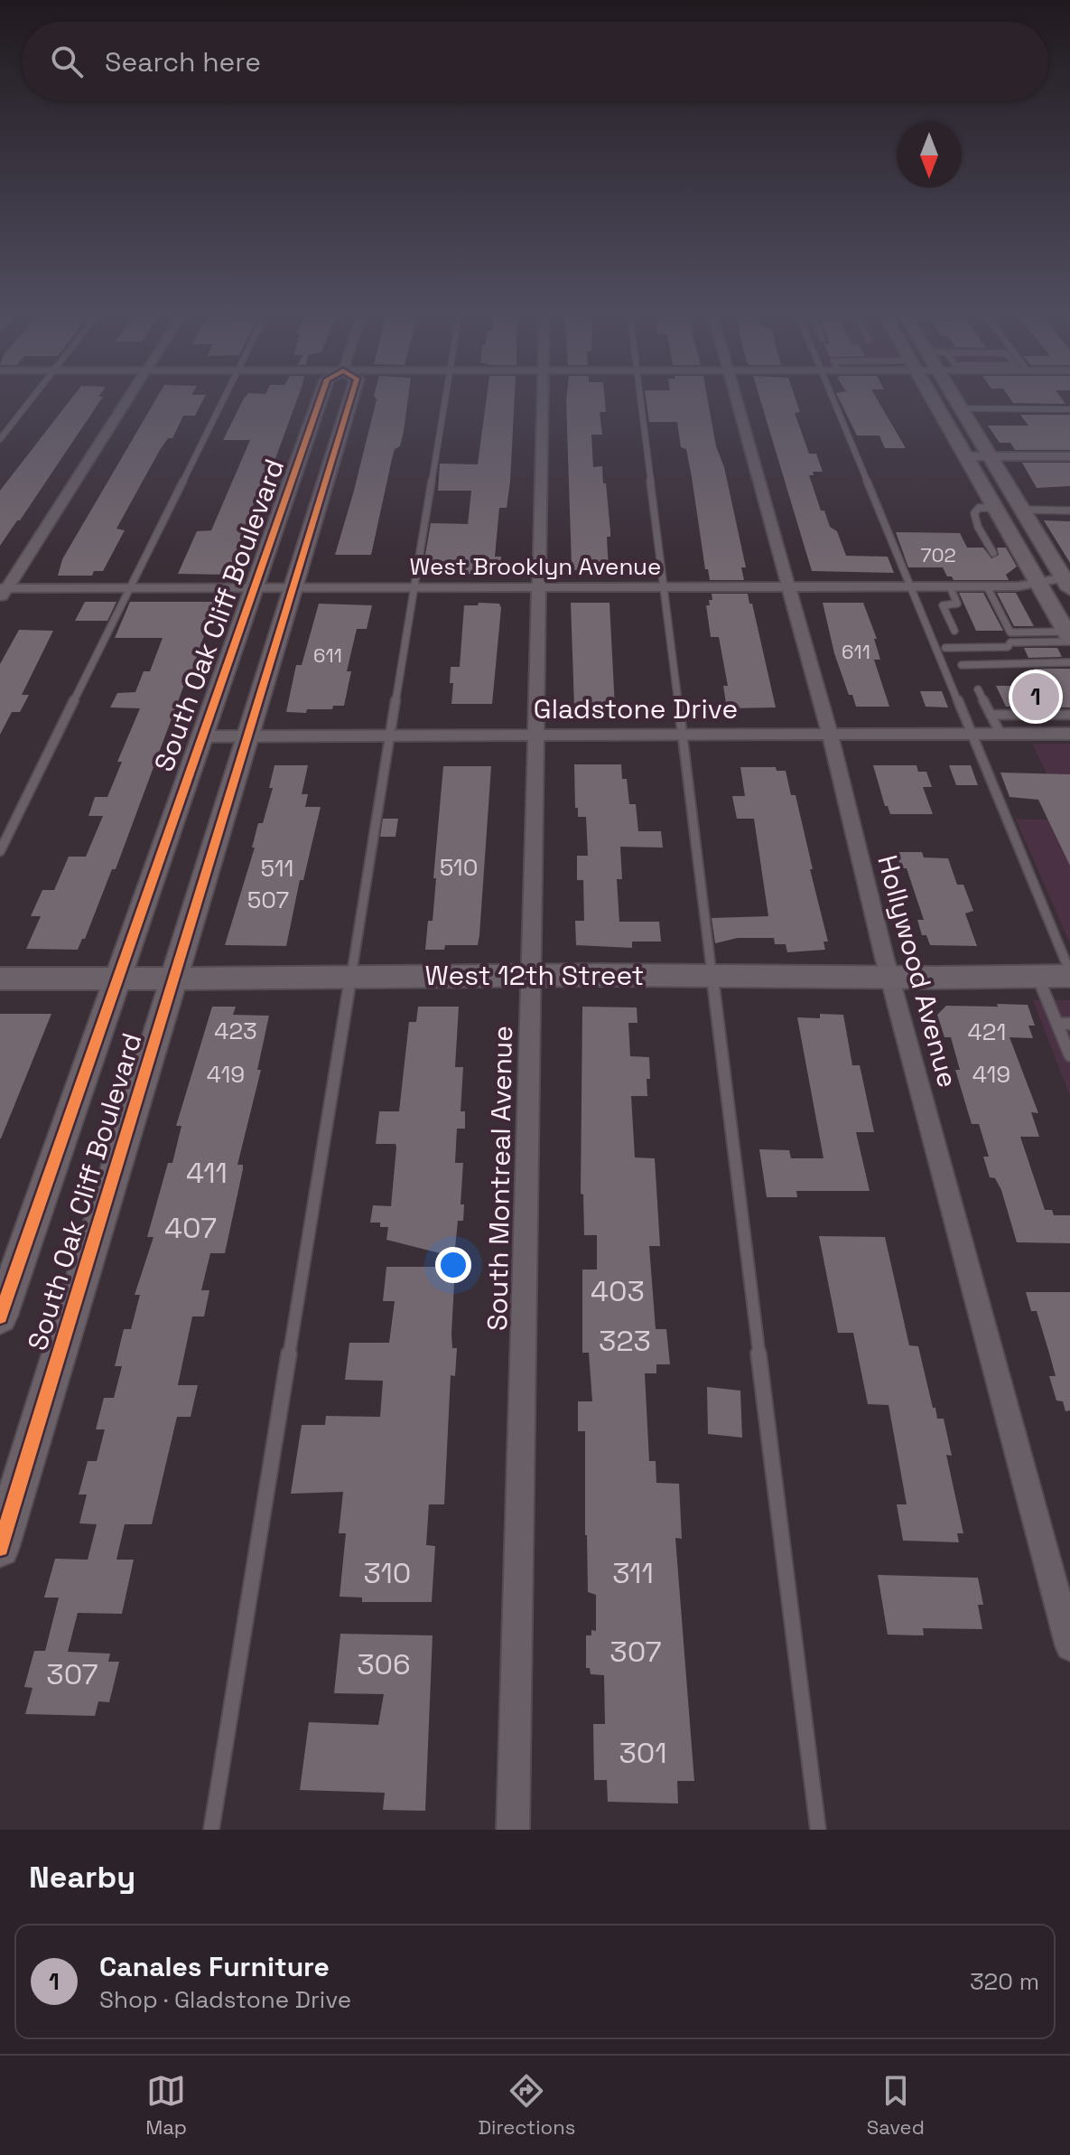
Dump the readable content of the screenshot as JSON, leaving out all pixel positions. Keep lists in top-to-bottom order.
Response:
{
  "streets": {
    "street": [
      "West Brooklyn Avenue",
      "South Oak Cliff Boulevard",
      "Gladstone Drive",
      "Hollywood Avenue",
      "West 12th Street",
      "South Montreal Avenue"
    ]
  },
  "crossings": [
    ["West Brooklyn Avenue", "South Oak Cliff Boulevard"],
    ["West Brooklyn Avenue", "Hollywood Avenue"],
    ["West Brooklyn Avenue", "South Montreal Avenue"],
    ["South Oak Cliff Boulevard", "Gladstone Drive"],
    ["South Oak Cliff Boulevard", "West 12th Street"],
    ["Gladstone Drive", "Hollywood Avenue"],
    ["Gladstone Drive", "South Montreal Avenue"],
    ["Hollywood Avenue", "West 12th Street"],
    ["West 12th Street", "South Montreal Avenue"]
  ],
  "house_numbers": [
    "702",
    "611",
    "611",
    "510",
    "511",
    "507",
    "423",
    "421",
    "419",
    "419",
    "411",
    "407",
    "403",
    "323",
    "310",
    "311",
    "307",
    "306",
    "307",
    "301"
  ],
  "north": "bottom",
  "page": {
    "search": "Search here",
    "pins": "1",
    "heading": "Nearby",
    "list": [
      {
        "mark": "1",
        "name": "Canales Furniture",
        "note": "Shop · Gladstone Drive",
        "value": "320 m"
      }
    ],
    "nav": ["Map", "Directions", "Saved"]
  }
}
